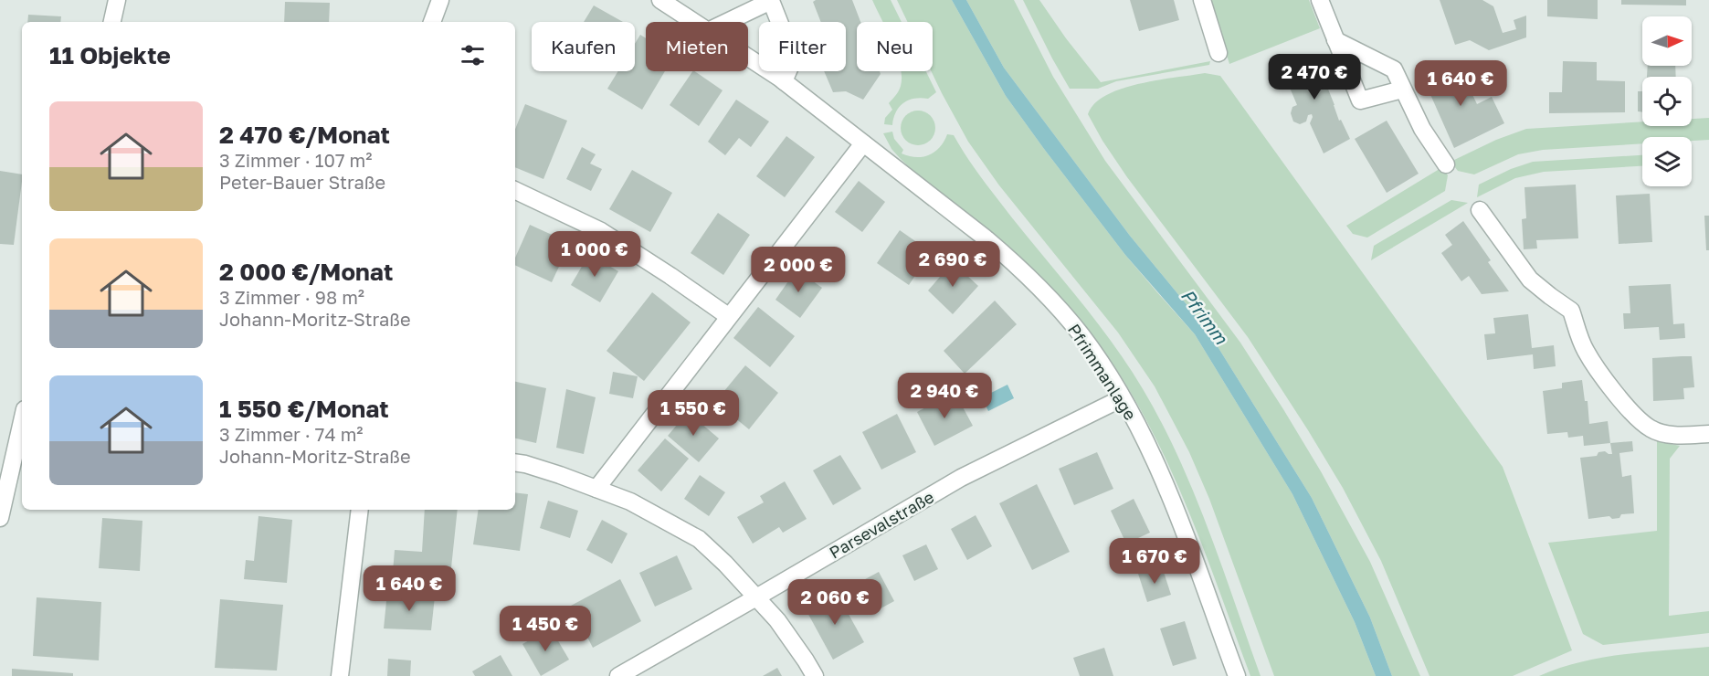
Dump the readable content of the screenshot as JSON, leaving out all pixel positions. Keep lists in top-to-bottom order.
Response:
{
  "streets": {
    "street": ["Pfrimmanlage", "Parsevalstraße"]
  },
  "crossings": [
    ["Pfrimmanlage", "Parsevalstraße"]
  ],
  "water": ["Pfrimm"],
  "north": "right",
  "page": {
    "chip": [
      "Kaufen",
      "Mieten",
      "Filter",
      "Neu"
    ],
    "heading": "11 Objekte",
    "price": [
      "2 470 €",
      "1 640 €",
      "1 000 €",
      "2 690 €",
      "2 000 €",
      "2 940 €",
      "1 550 €",
      "1 670 €",
      "1 640 €",
      "2 060 €",
      "1 450 €"
    ],
    "list": [
      {
        "name": "2 470 €/Monat",
        "note": "3 Zimmer · 107 m² · Peter-Bauer Straße"
      },
      {
        "name": "2 000 €/Monat",
        "note": "3 Zimmer · 98 m² · Johann-Moritz-Straße"
      },
      {
        "name": "1 550 €/Monat",
        "note": "3 Zimmer · 74 m² · Johann-Moritz-Straße"
      }
    ]
  }
}
